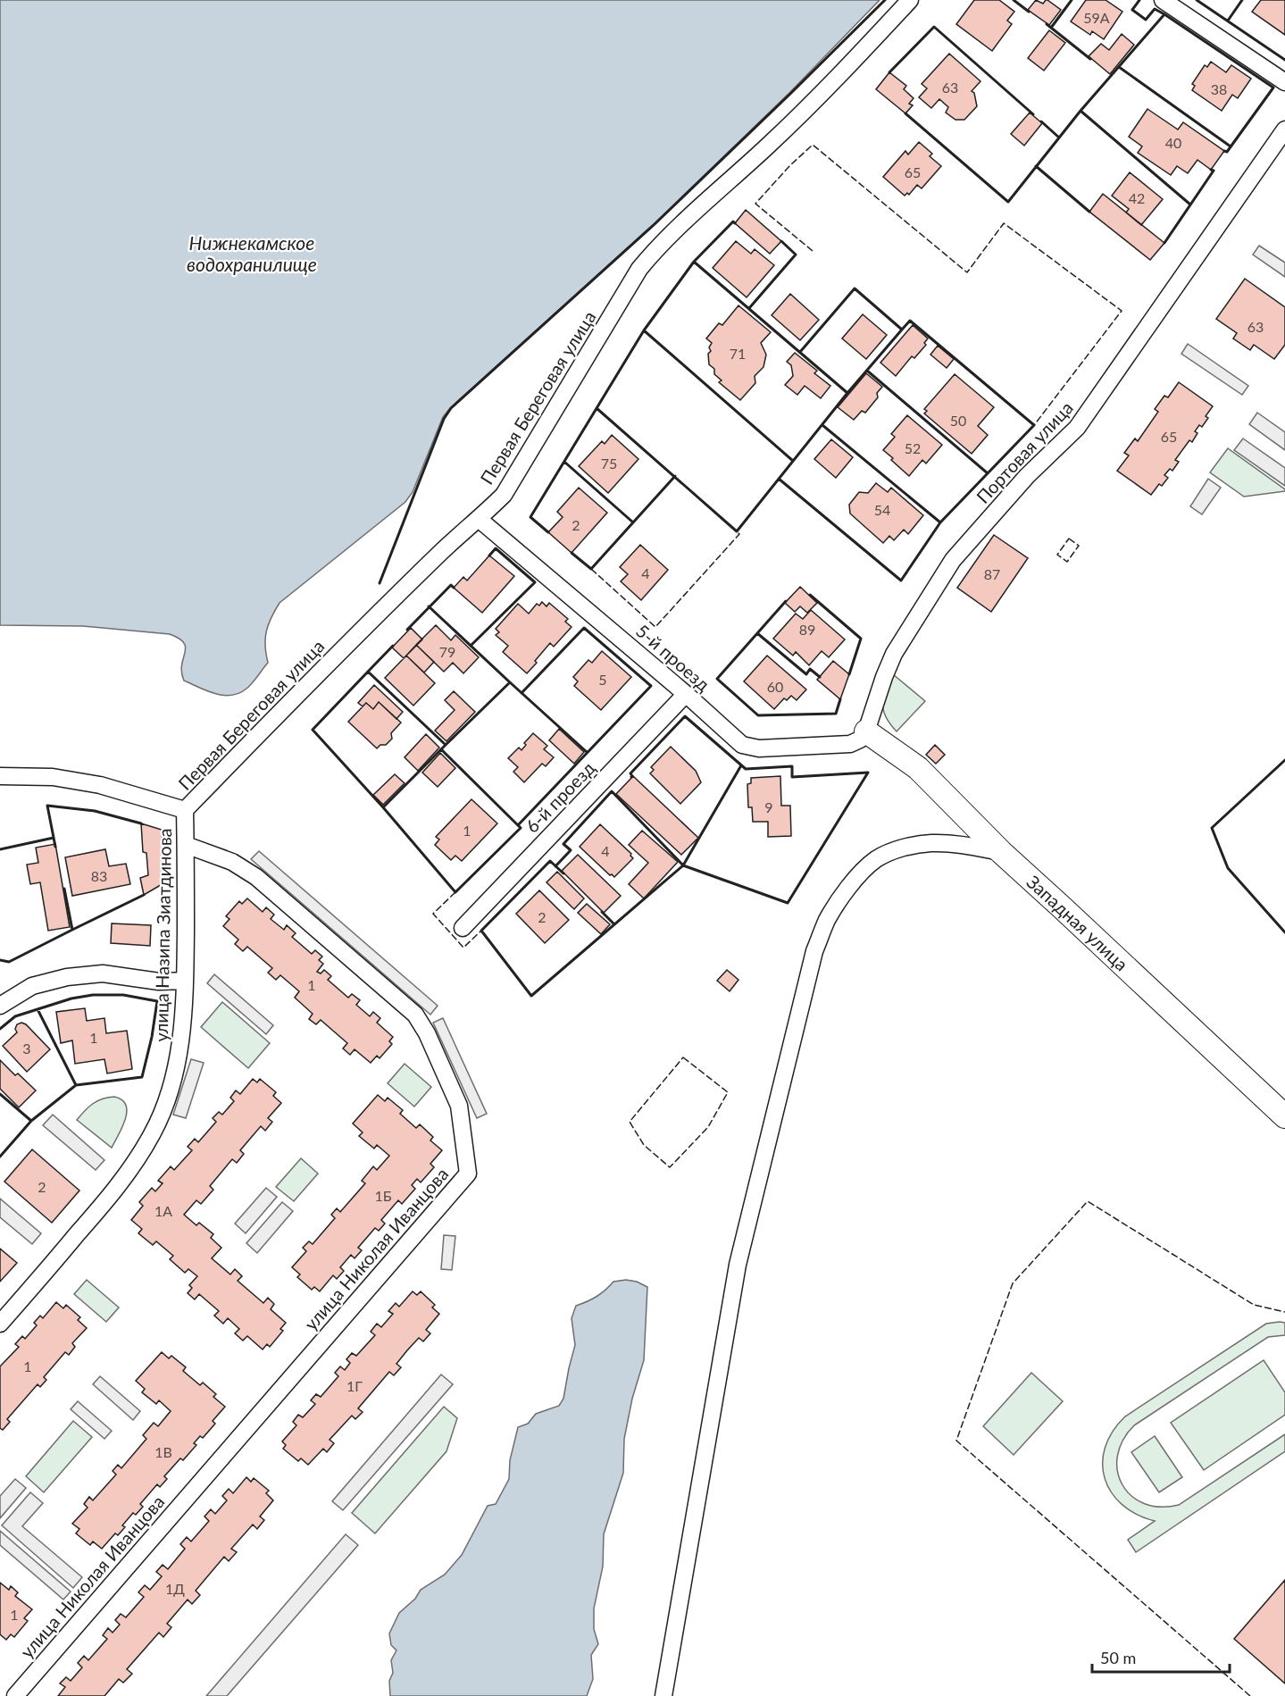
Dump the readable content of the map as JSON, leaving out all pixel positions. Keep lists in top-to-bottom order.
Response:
{
  "streets": {
    "street": [
      "Первая Береговая улица",
      "Портовая улица",
      "5-й проезд",
      "6-й проезд",
      "Западная улица",
      "улица Назипа Зиатдинова",
      "улица Николая Иванцова"
    ]
  },
  "crossings": [
    ["Первая Береговая улица", "5-й проезд"],
    ["Первая Береговая улица", "улица Назипа Зиатдинова"],
    ["Портовая улица", "5-й проезд"],
    ["Портовая улица", "Западная улица"],
    ["5-й проезд", "6-й проезд"],
    ["5-й проезд", "Западная улица"],
    ["улица Назипа Зиатдинова", "улица Николая Иванцова"]
  ],
  "water": ["Нижнекамское водохранилище"],
  "house_numbers": [
    "59А",
    "63",
    "38",
    "40",
    "65",
    "42",
    "63",
    "71",
    "50",
    "65",
    "52",
    "75",
    "54",
    "2",
    "4",
    "87",
    "89",
    "79",
    "5",
    "60",
    "9",
    "1",
    "4",
    "83",
    "2",
    "1",
    "1",
    "3",
    "2",
    "1Б",
    "1А",
    "1",
    "1Г",
    "1В",
    "1Д",
    "1"
  ],
  "scale_bar": "50 m"
}
